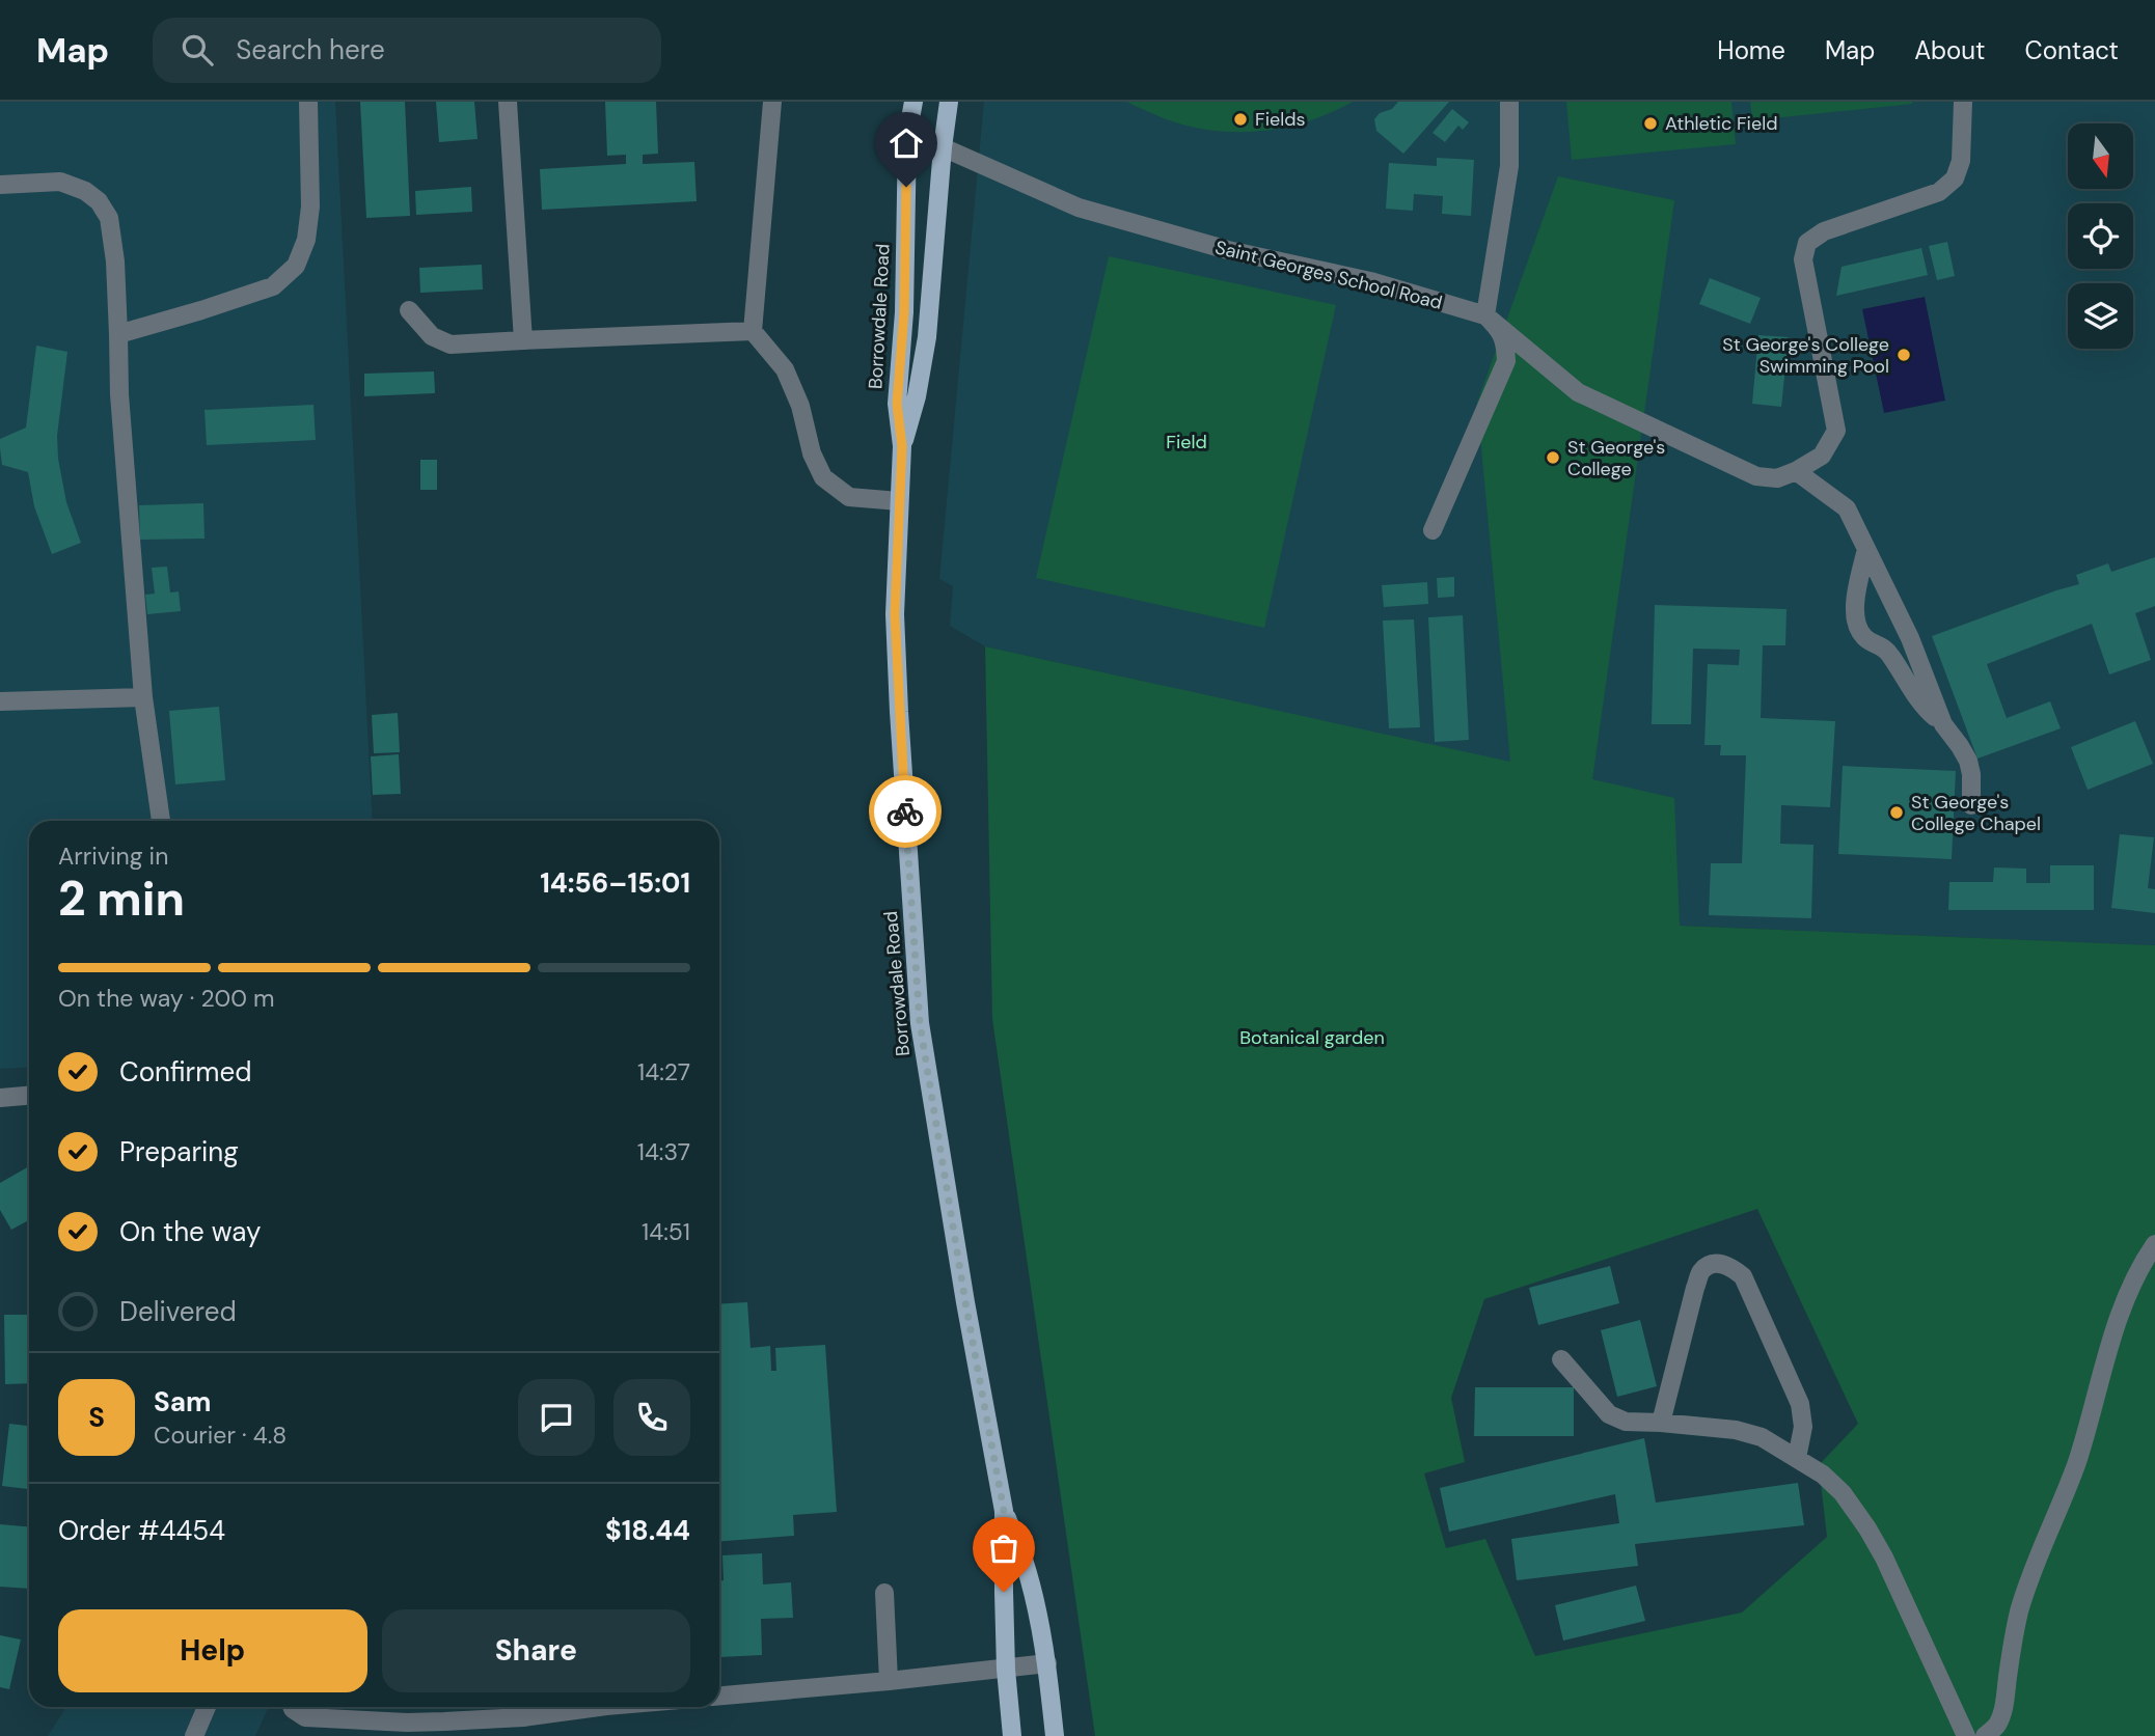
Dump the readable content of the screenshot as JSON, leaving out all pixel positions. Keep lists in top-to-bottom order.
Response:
{
  "streets": {
    "main road": ["Borrowdale Road"],
    "street": ["Saint Georges School Road"]
  },
  "crossings": [
    ["Saint Georges School Road", "Borrowdale Road"]
  ],
  "parks": ["Field", "Botanical garden"],
  "places": [
    "Fields",
    "Athletic Field",
    "St George's College Swimming Pool",
    "St George's College",
    "St George's College Chapel"
  ],
  "north": "bottom",
  "page": {
    "header": "Map",
    "search": "Search here",
    "nav": [
      "Home",
      "Map",
      "About",
      "Contact"
    ],
    "heading": ["2 min", "Arriving in", "14:56–15:01"],
    "panel": [
      "Sam",
      "Courier · 4.8",
      "Order #4454",
      "$18.44"
    ],
    "bar": "On the way · 200 m",
    "list": [
      ["Confirmed", "14:27"],
      ["Preparing", "14:37"],
      ["On the way", "14:51"],
      "Delivered"
    ],
    "round": "S",
    "buttons": ["Help", "Share"]
  }
}
